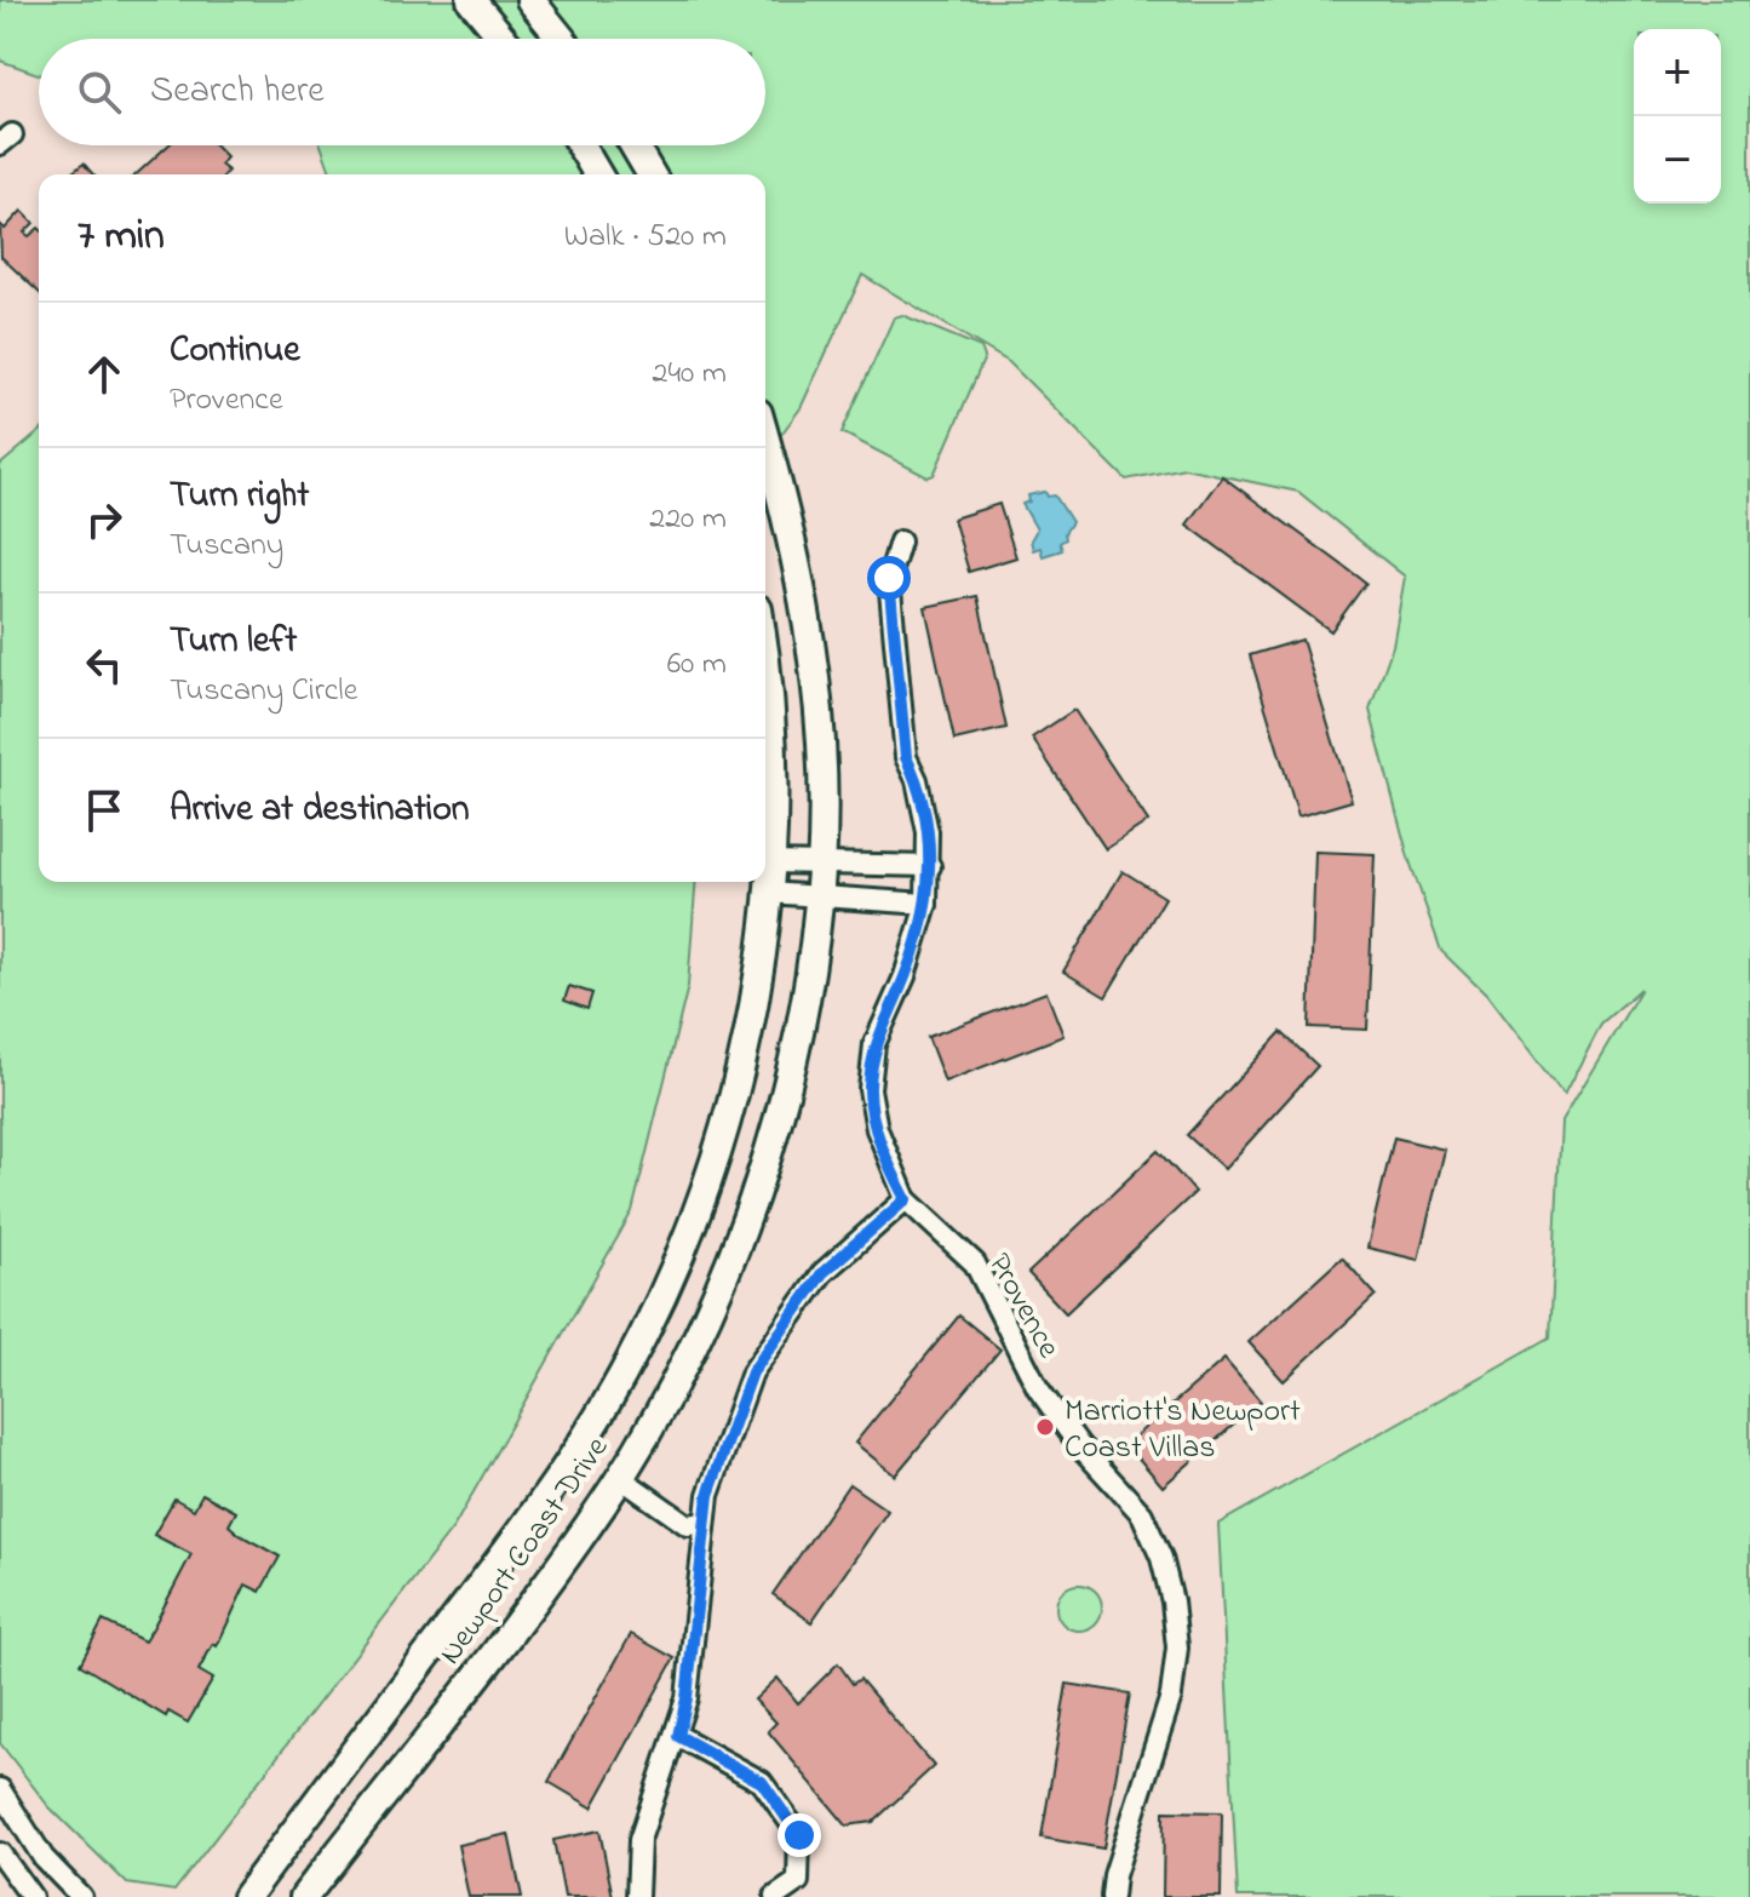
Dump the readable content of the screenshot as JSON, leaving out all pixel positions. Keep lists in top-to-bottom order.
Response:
{
  "streets": {
    "main road": ["Newport Coast Drive"],
    "street": ["Provence"]
  },
  "places": ["Marriott's Newport Coast Villas"],
  "page": {
    "map_buttons": ["+", "−"],
    "search": "Search here",
    "heading": ["7 min", "Walk · 520 m"],
    "list": [
      ["Continue", "Provence", "240 m"],
      ["Turn right", "Tuscany", "220 m"],
      ["Turn left", "Tuscany Circle", "60 m"],
      "Arrive at destination"
    ]
  }
}
